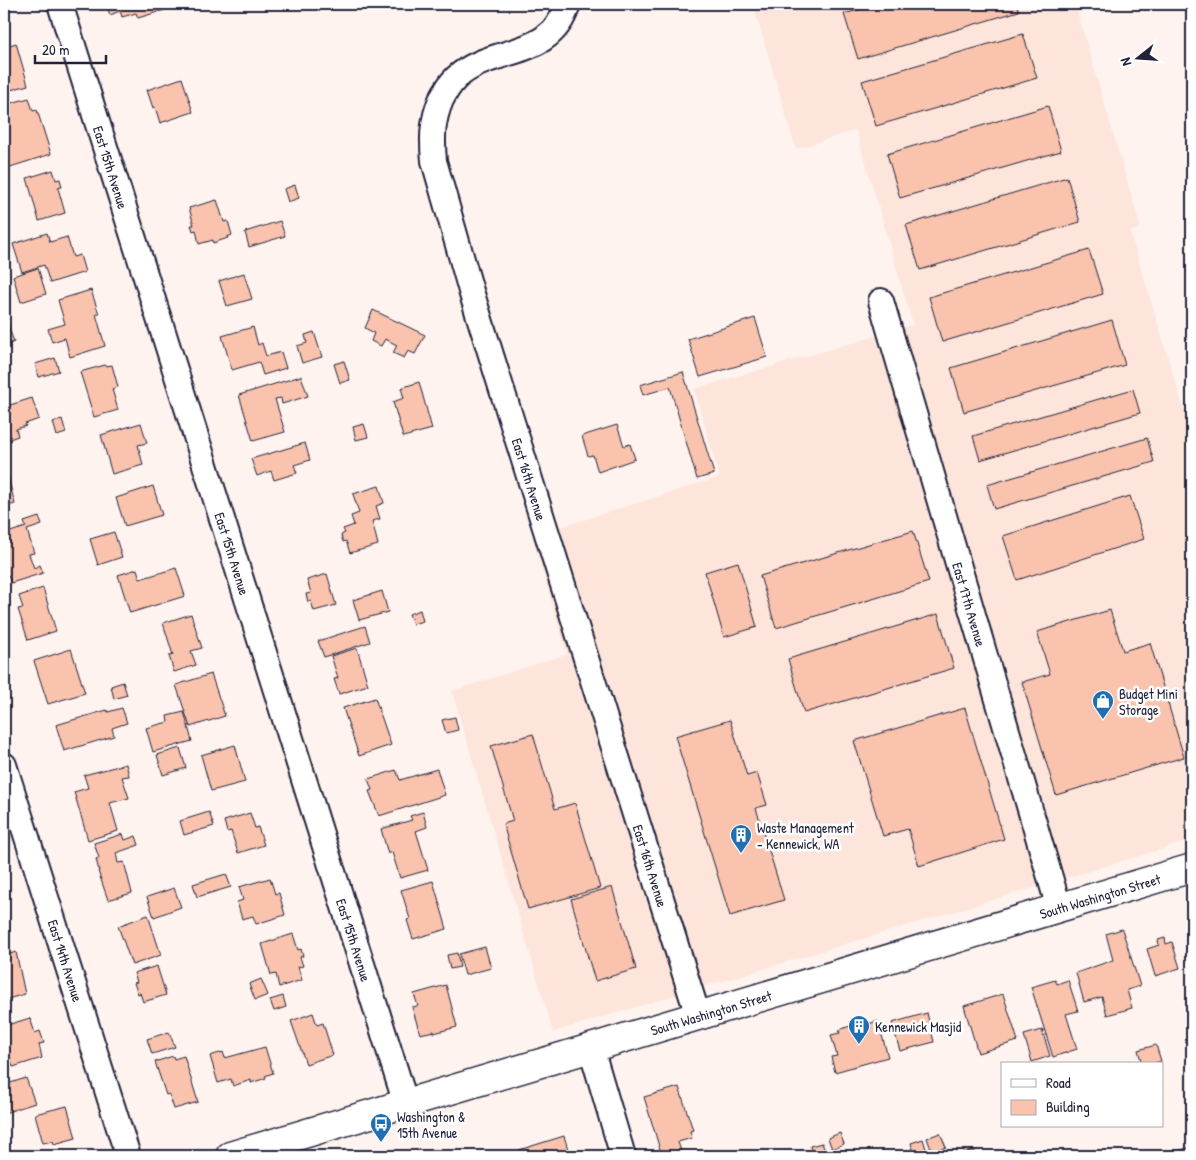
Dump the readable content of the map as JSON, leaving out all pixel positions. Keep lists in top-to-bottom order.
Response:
{
  "streets": {
    "main road": ["South Washington Street"],
    "street": [
      "East 15th Avenue",
      "East 16th Avenue",
      "East 17th Avenue",
      "East 14th Avenue"
    ]
  },
  "crossings": [
    ["East 15th Avenue", "South Washington Street"],
    ["East 16th Avenue", "South Washington Street"],
    ["East 17th Avenue", "South Washington Street"]
  ],
  "places": {
    "shop": ["Budget Mini Storage"],
    "building": ["Waste Management - Kennewick, WA", "Kennewick Masjid"],
    "bus stop": ["Washington & 15th Avenue"]
  },
  "legend": ["Road", "Building"],
  "scale_bar": "20 m",
  "north": "left"
}
